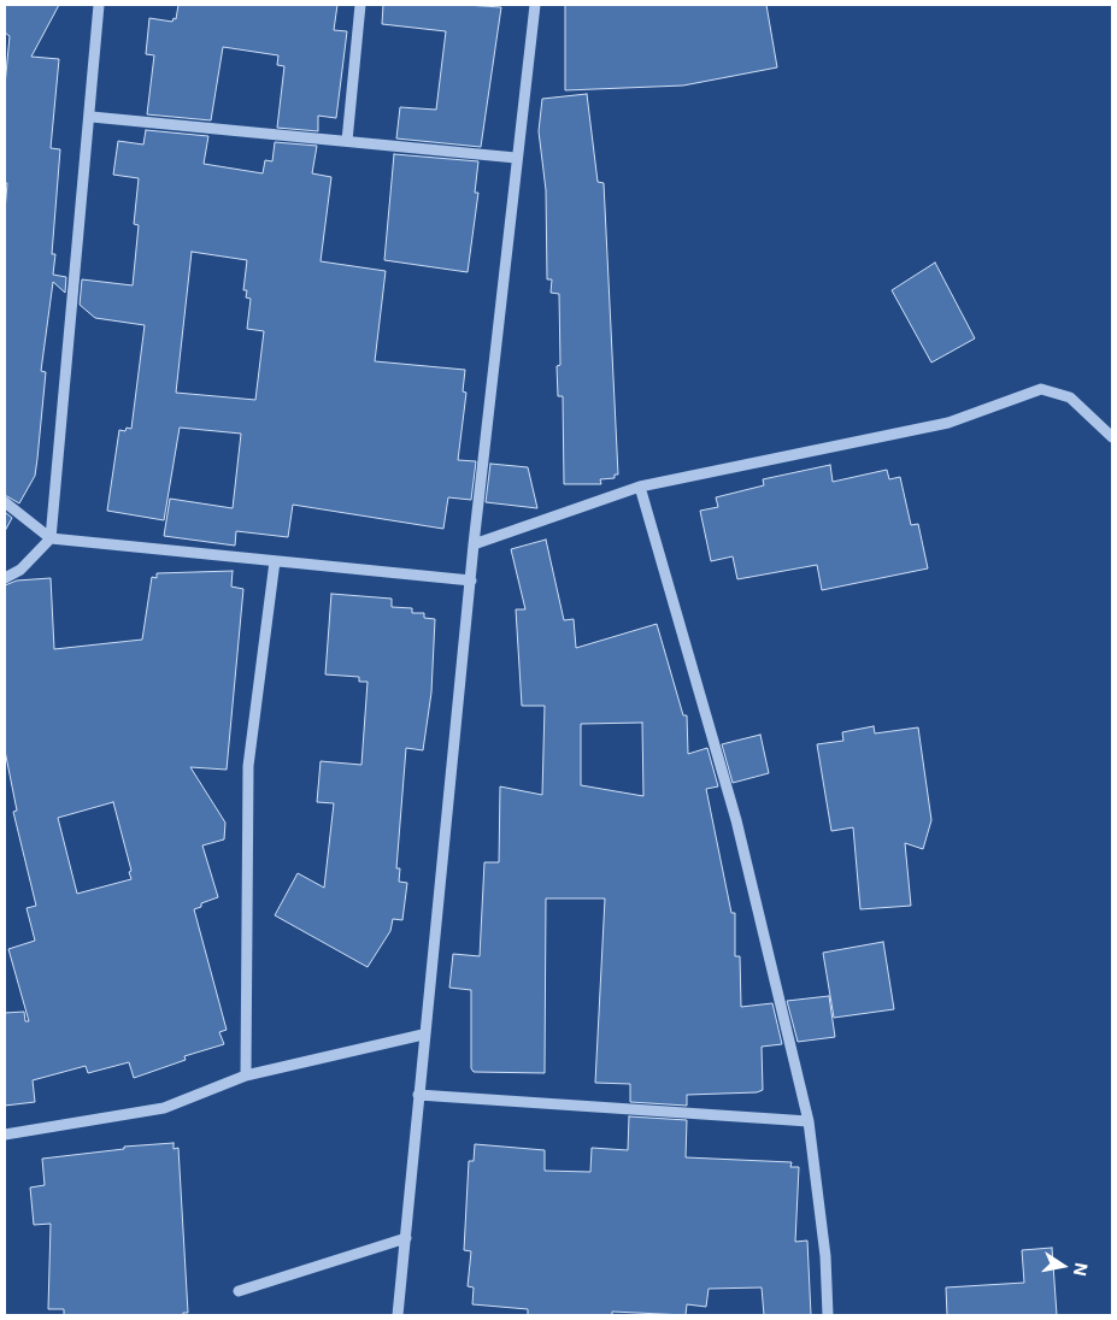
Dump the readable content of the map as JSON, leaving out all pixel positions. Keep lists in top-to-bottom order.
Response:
{
  "north": "right"
}
